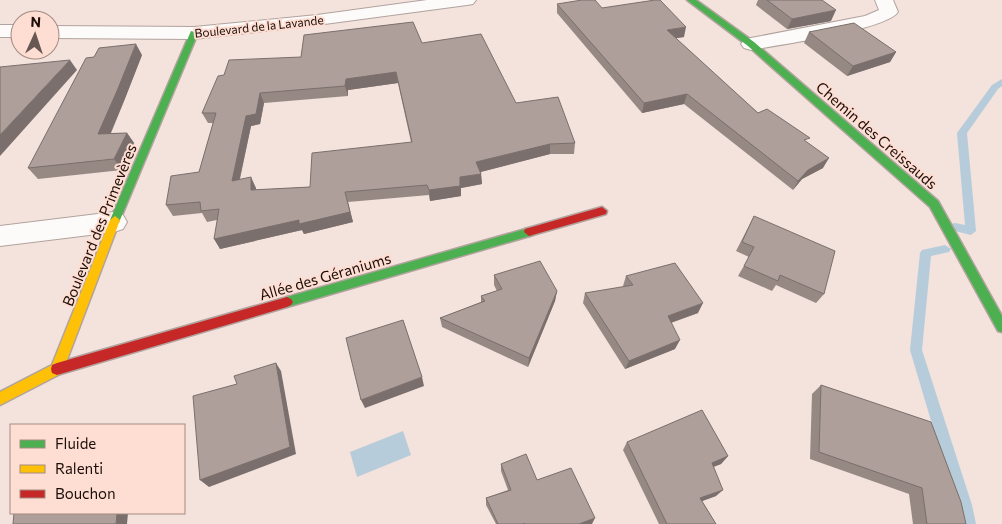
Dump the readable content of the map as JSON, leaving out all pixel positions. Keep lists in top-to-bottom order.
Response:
{
  "streets": {
    "street": [
      "Boulevard de la Lavande",
      "Chemin des Creissauds",
      "Boulevard des Primevères",
      "Allée des Géraniums"
    ]
  },
  "crossings": [
    ["Boulevard de la Lavande", "Boulevard des Primevères"],
    ["Boulevard des Primevères", "Allée des Géraniums"]
  ],
  "legend": ["Fluide", "Ralenti", "Bouchon"],
  "north": "top"
}
